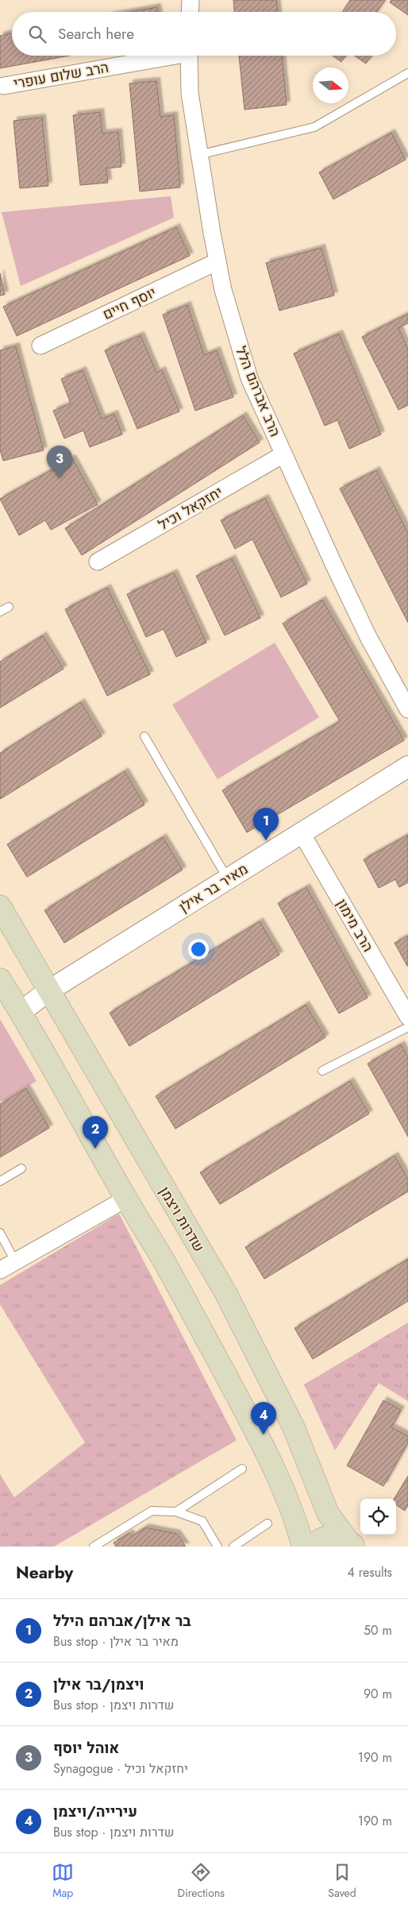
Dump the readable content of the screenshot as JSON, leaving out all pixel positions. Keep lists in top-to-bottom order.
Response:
{
  "streets": {
    "main road": ["שדרות ויצמן"],
    "street": [
      "הרב שלום עופרי",
      "יוסף חיים",
      "הרב אברהם הלל",
      "יחזקאל וכיל",
      "מאיר בר אילן",
      "הרב מימון"
    ]
  },
  "crossings": [
    ["יוסף חיים", "הרב אברהם הלל"],
    ["הרב אברהם הלל", "יחזקאל וכיל"],
    ["מאיר בר אילן", "הרב מימון"],
    ["מאיר בר אילן", "שדרות ויצמן"]
  ],
  "north": "right",
  "page": {
    "search": "Search here",
    "pins": [
      "3",
      "1",
      "2",
      "4"
    ],
    "heading": ["Nearby", "4 results"],
    "list": [
      {
        "mark": "1",
        "name": "בר אילן/אברהם הילל",
        "note": "Bus stop · מאיר בר אילן",
        "value": "50 m"
      },
      {
        "mark": "2",
        "name": "ויצמן/בר אילן",
        "note": "Bus stop · שדרות ויצמן",
        "value": "90 m"
      },
      {
        "mark": "3",
        "name": "אוהל יוסף",
        "note": "Synagogue · יחזקאל וכיל",
        "value": "190 m"
      },
      {
        "mark": "4",
        "name": "עירייה/ויצמן",
        "note": "Bus stop · שדרות ויצמן",
        "value": "190 m"
      }
    ],
    "nav": ["Map", "Directions", "Saved"]
  }
}
